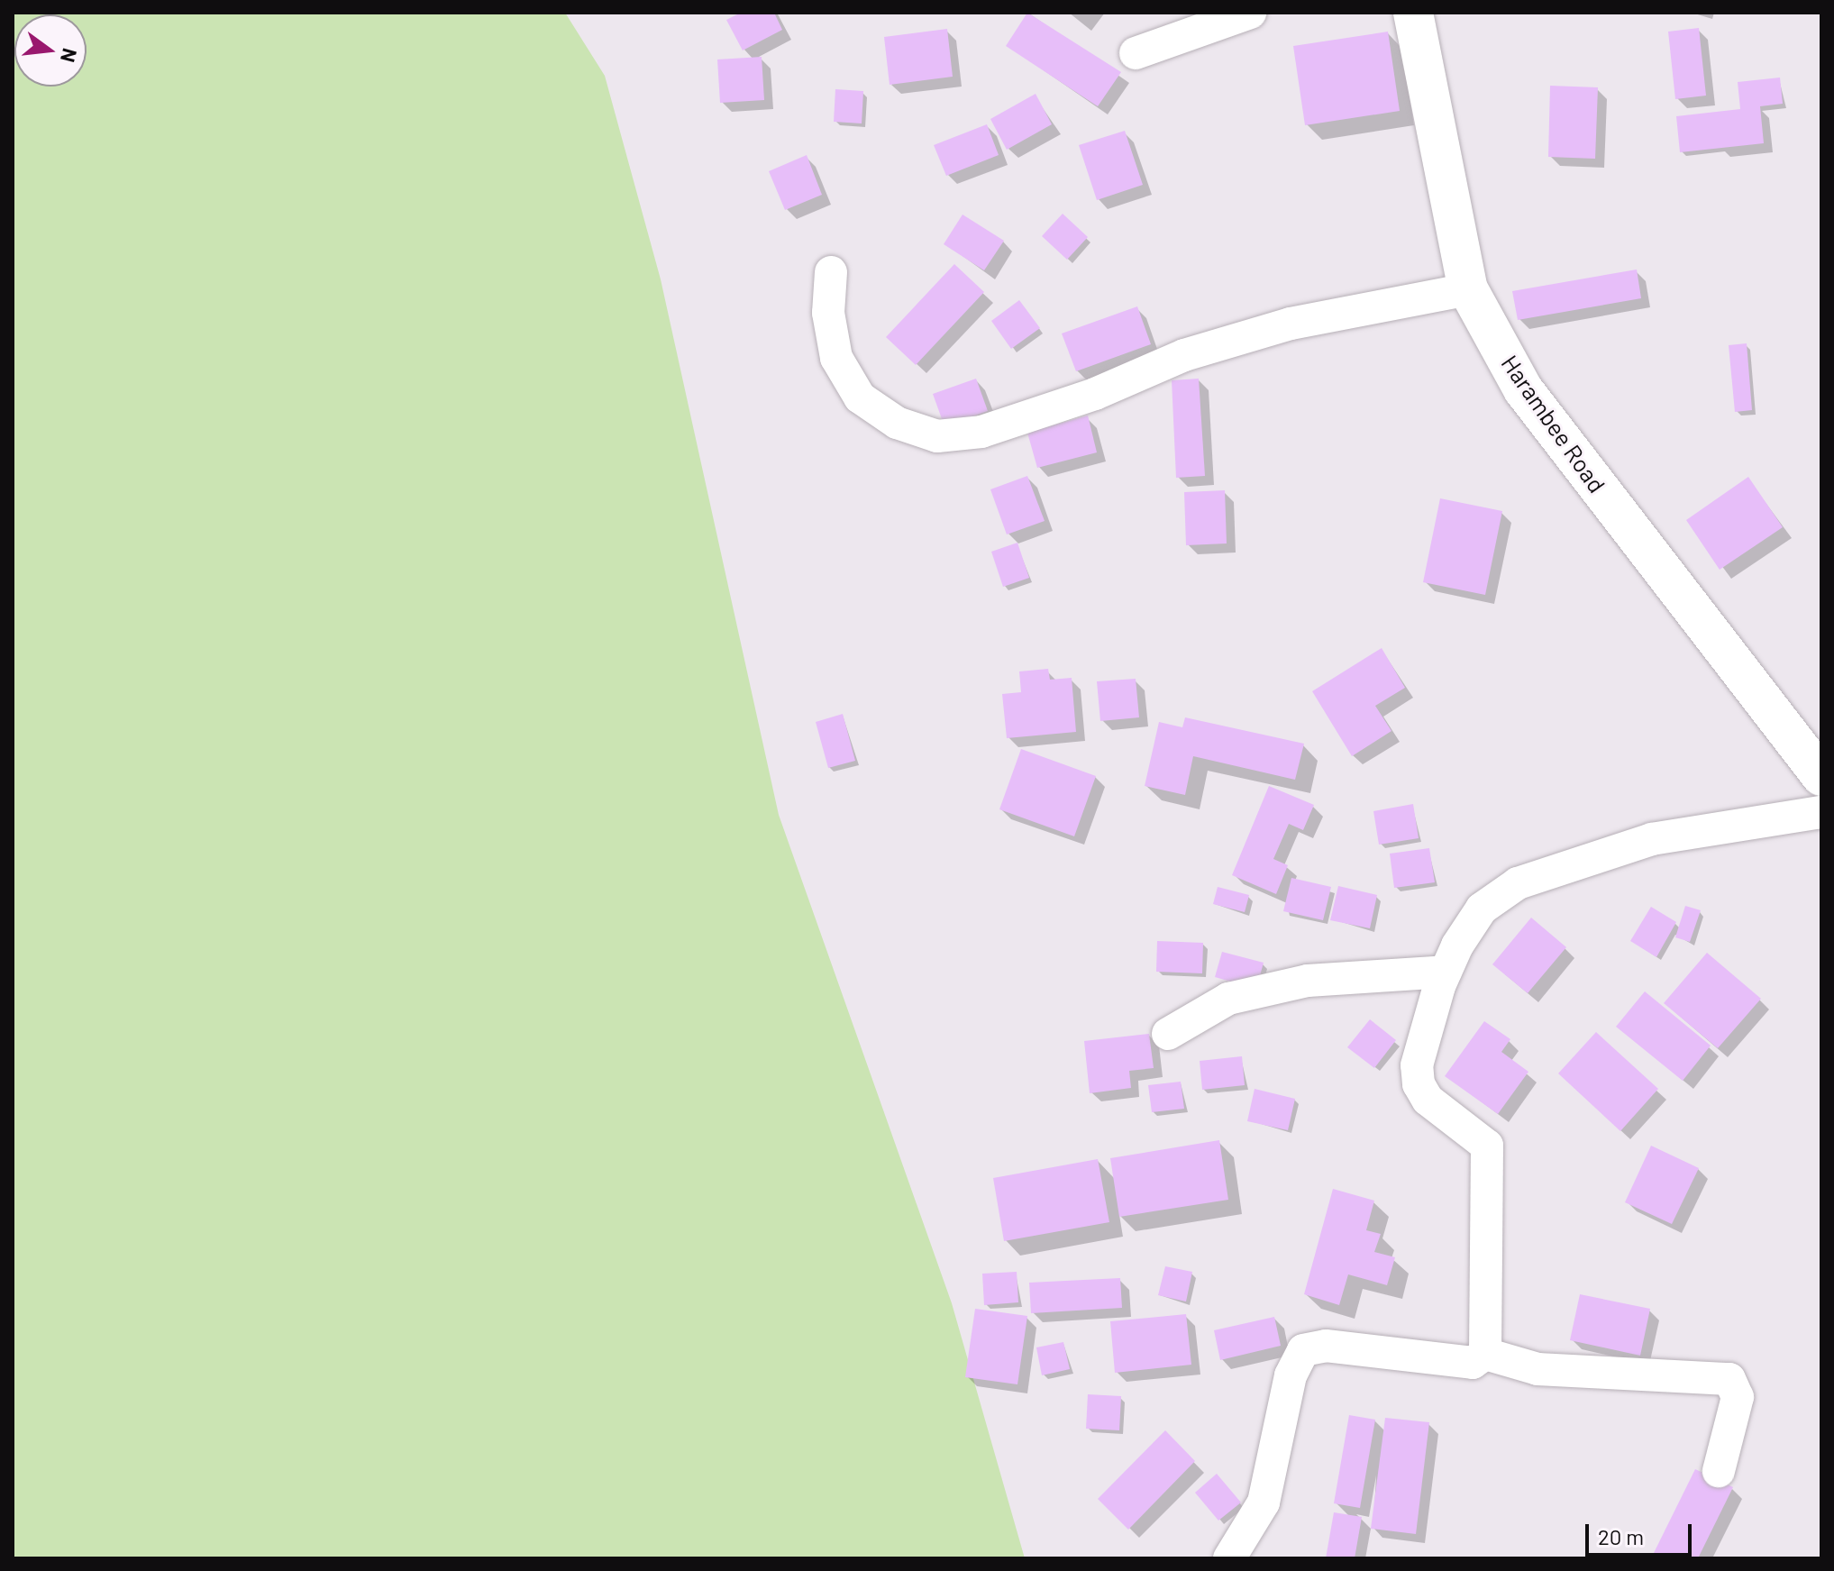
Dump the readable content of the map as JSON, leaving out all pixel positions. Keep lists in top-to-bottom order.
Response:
{
  "streets": {
    "main road": ["Harambee Road"]
  },
  "scale_bar": "20 m",
  "north": "right"
}
